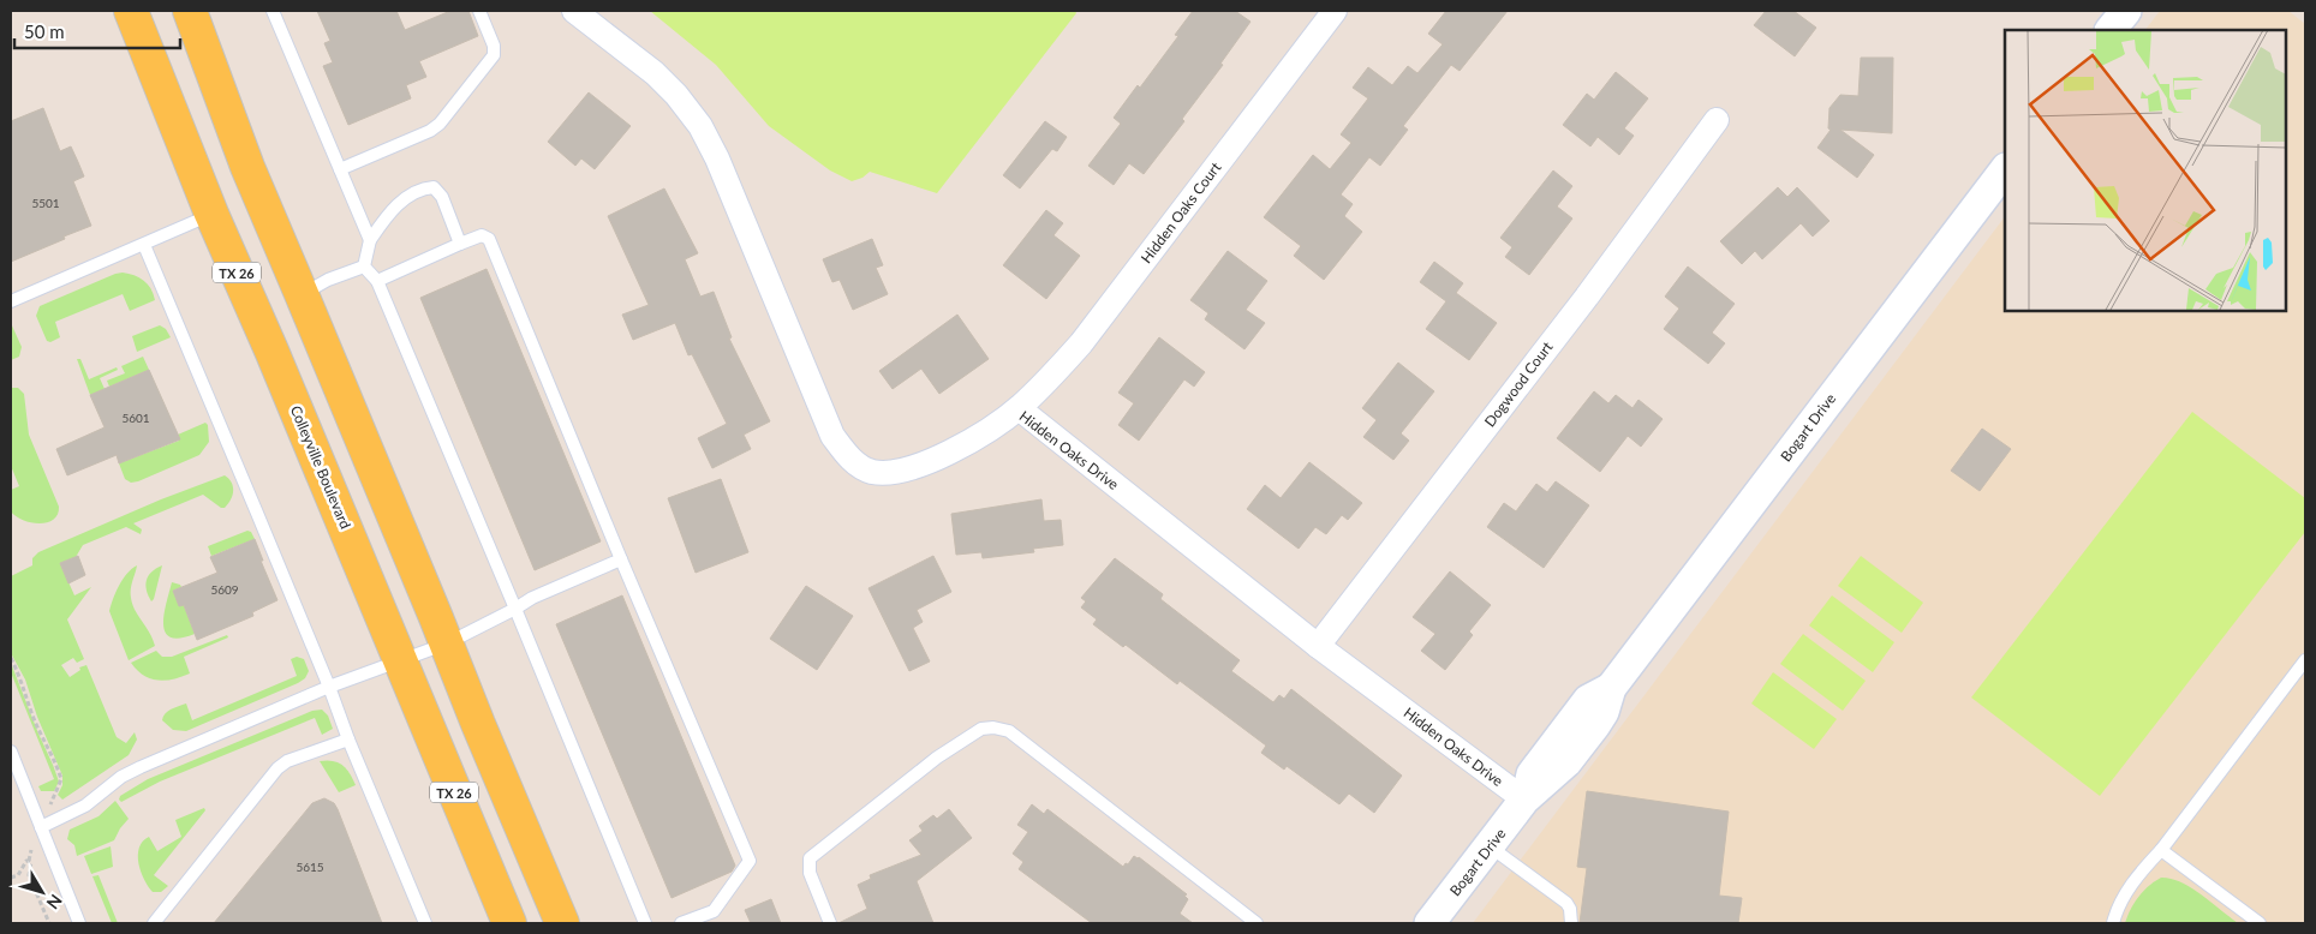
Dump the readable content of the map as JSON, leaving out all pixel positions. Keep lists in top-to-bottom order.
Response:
{
  "streets": {
    "main road": ["TX 26", "Colleyville Boulevard"],
    "street": [
      "Hidden Oaks Court",
      "Dogwood Court",
      "Bogart Drive",
      "Hidden Oaks Drive"
    ]
  },
  "crossings": [
    ["Hidden Oaks Court", "Hidden Oaks Drive"],
    ["Dogwood Court", "Hidden Oaks Drive"],
    ["Bogart Drive", "Hidden Oaks Drive"]
  ],
  "house_numbers": [
    "5501",
    "5601",
    "5609",
    "5615"
  ],
  "scale_bar": "50 m",
  "north": "bottom right"
}
